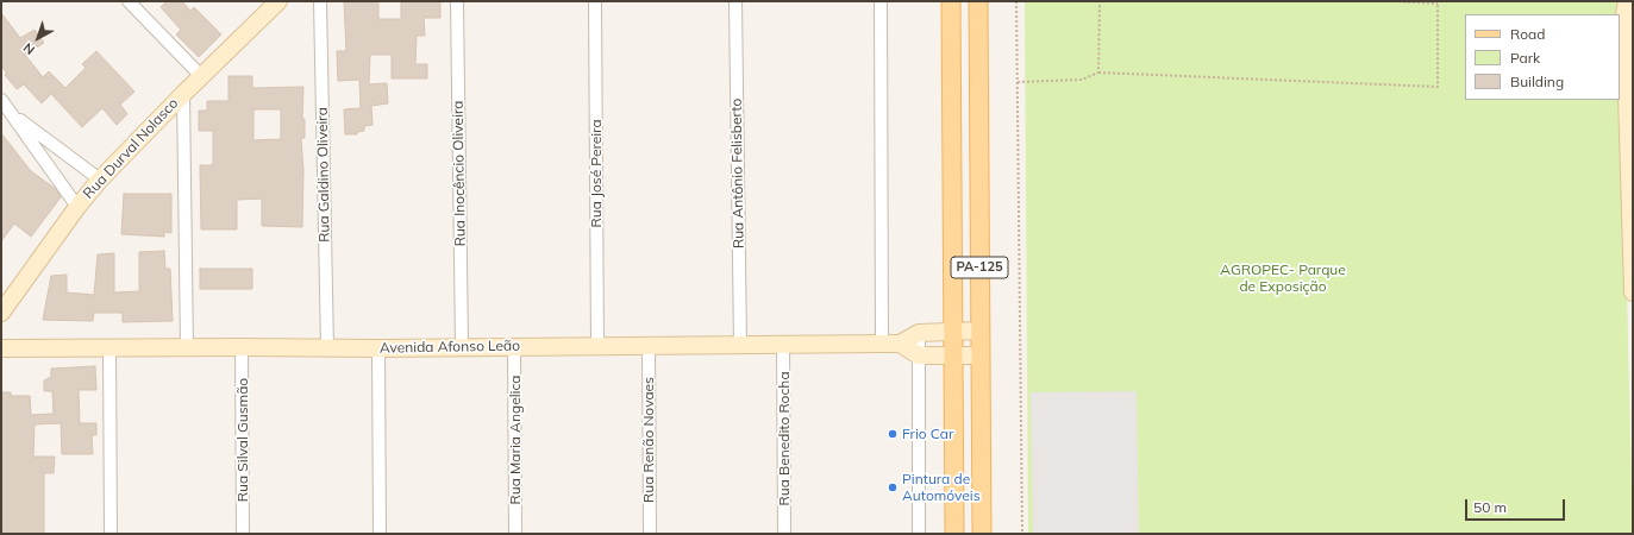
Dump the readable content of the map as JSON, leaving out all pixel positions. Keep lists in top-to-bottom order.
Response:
{
  "streets": {
    "main road": ["PA-125"],
    "street": [
      "Rua Durval Nolasco",
      "Rua Inocêncio Oliveira",
      "Rua José Pereira",
      "Rua Antônio Felisberto",
      "Rua Galdino Oliveira",
      "Avenida Afonso Leão",
      "Rua Benedito Rocha",
      "Rua Silval Gusmão",
      "Rua Maria Angelica",
      "Rua Renão Novaes"
    ]
  },
  "crossings": [
    ["Rua Inocêncio Oliveira", "Avenida Afonso Leão"],
    ["Rua José Pereira", "Avenida Afonso Leão"],
    ["Rua Antônio Felisberto", "Avenida Afonso Leão"],
    ["Rua Galdino Oliveira", "Avenida Afonso Leão"],
    ["PA-125", "Avenida Afonso Leão"],
    ["Avenida Afonso Leão", "Rua Benedito Rocha"],
    ["Avenida Afonso Leão", "Rua Silval Gusmão"],
    ["Avenida Afonso Leão", "Rua Maria Angelica"],
    ["Avenida Afonso Leão", "Rua Renão Novaes"]
  ],
  "parks": ["AGROPEC- Parque de Exposição"],
  "places": ["Frio Car", "Pintura de Automóveis"],
  "legend": ["Road", "Park", "Building"],
  "scale_bar": "50 m",
  "north": "bottom left"
}
